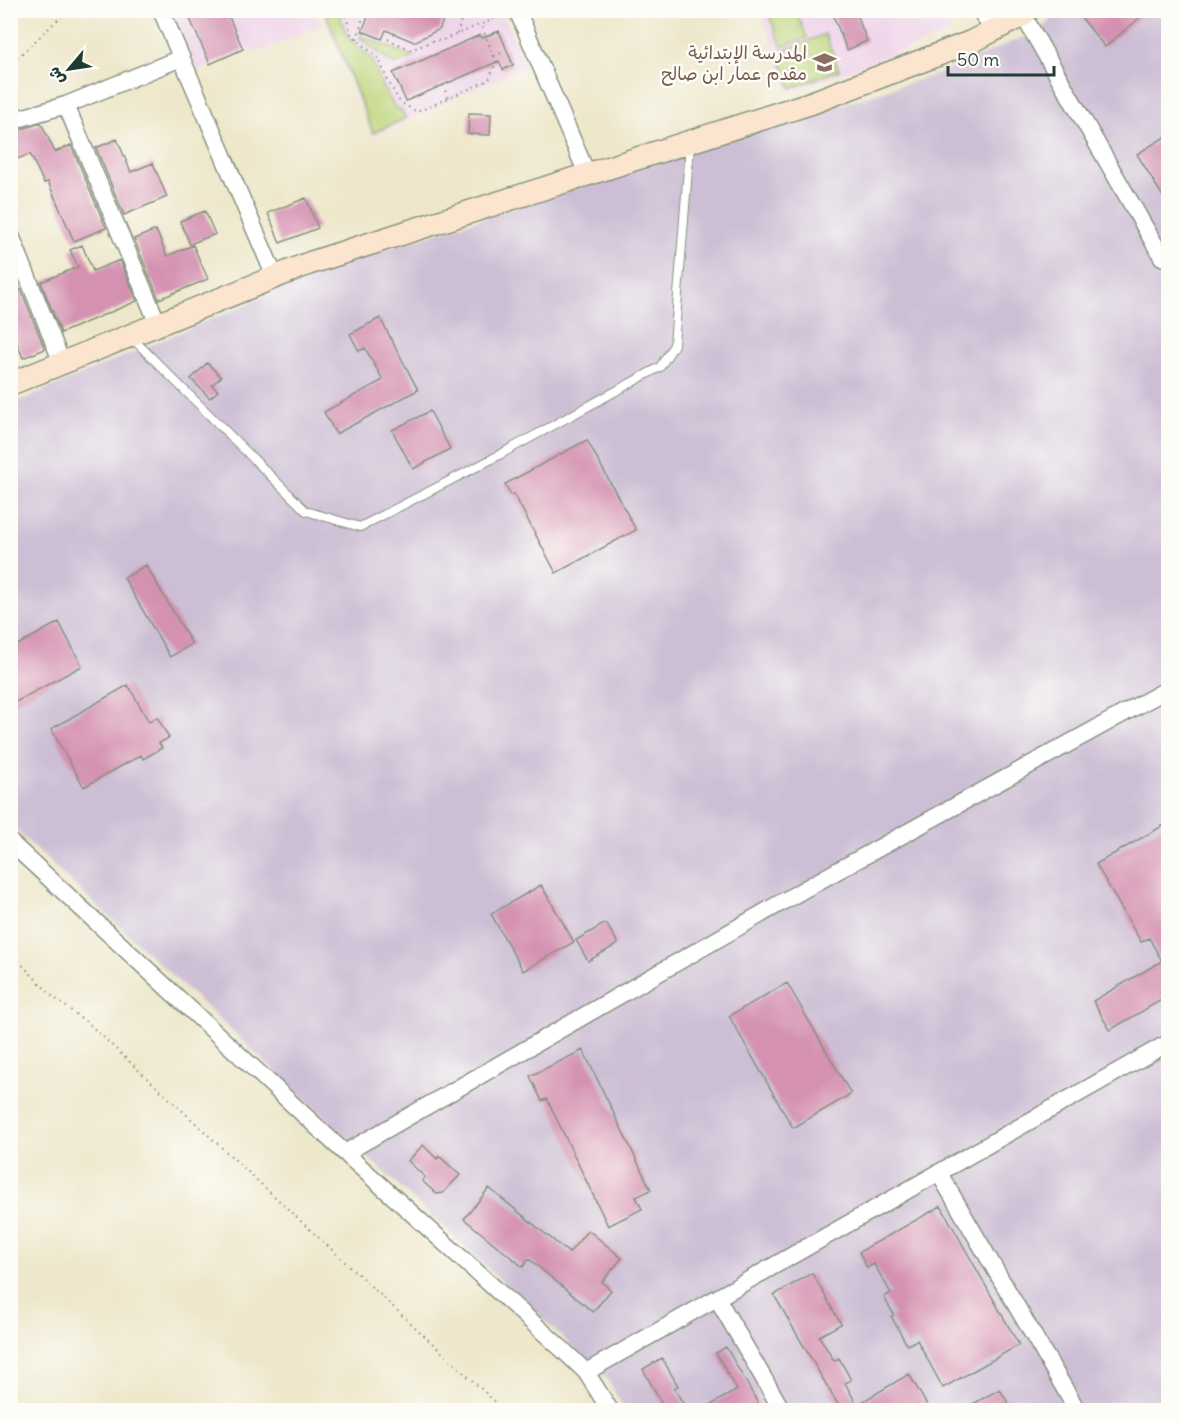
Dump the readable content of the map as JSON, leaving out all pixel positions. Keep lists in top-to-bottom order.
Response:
{
  "places": {
    "school or university": ["المدرسة الإبتدائية مقدم عمار ابن صالح"]
  },
  "scale_bar": "50 m",
  "north": "bottom left"
}
